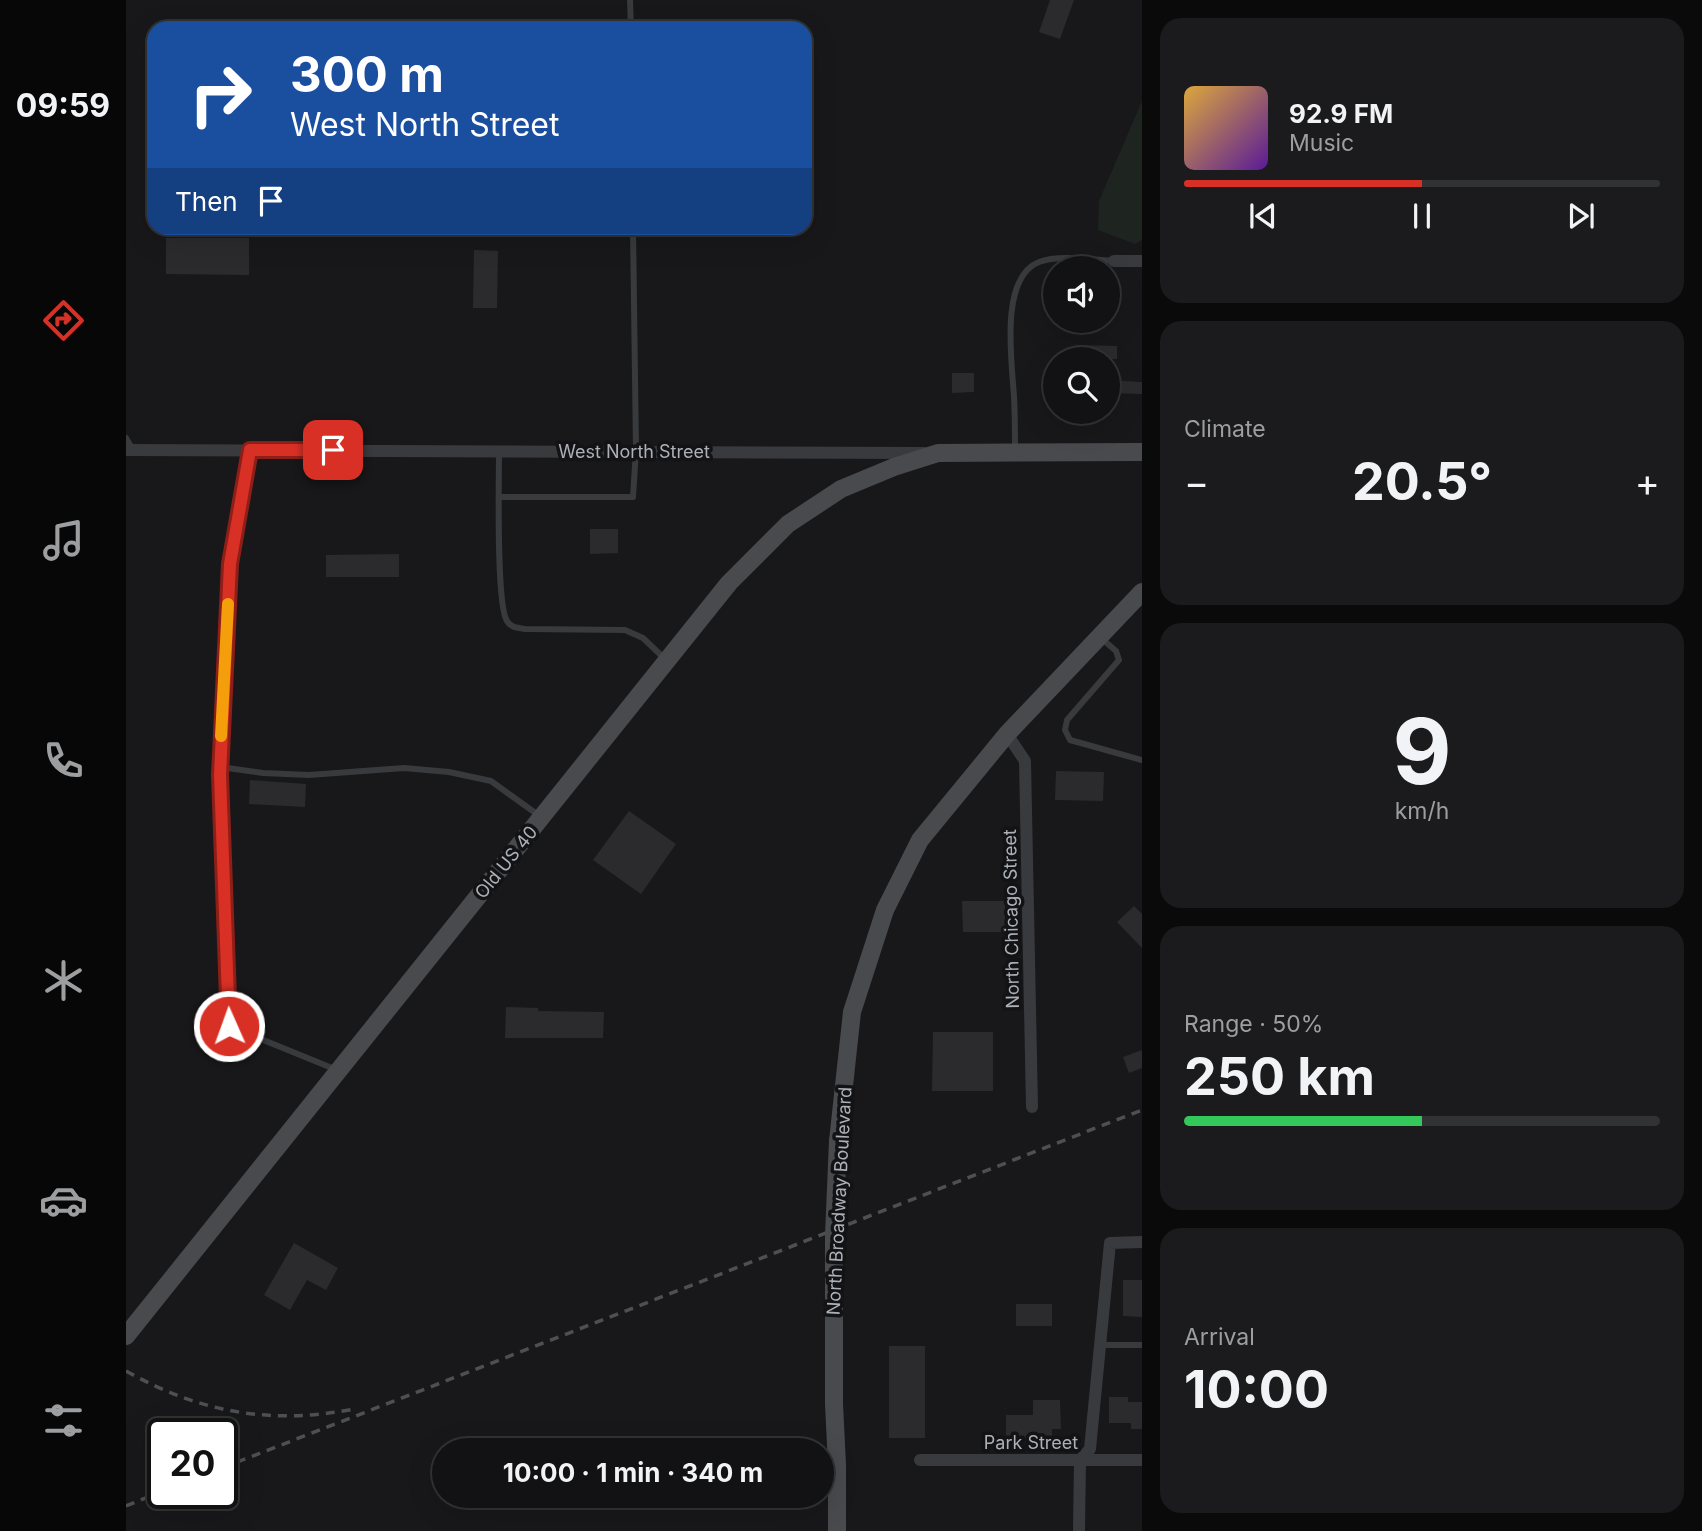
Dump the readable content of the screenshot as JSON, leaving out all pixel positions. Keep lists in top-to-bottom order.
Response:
{
  "streets": {
    "street": [
      "West North Street",
      "Old US 40",
      "North Chicago Street",
      "North Broadway Boulevard",
      "Park Street"
    ]
  },
  "crossings": [
    ["West North Street", "Old US 40"],
    ["North Chicago Street", "North Broadway Boulevard"]
  ],
  "page": {
    "tabs": "09:59",
    "turn": ["300 m", "West North Street"],
    "song": ["92.9 FM", "Music"],
    "then": "Then",
    "tile": [
      "Climate",
      ["9", "km/h"],
      ["Range · 50%", "250 km"],
      ["Arrival", "10:00"]
    ],
    "heat": ["−", "20.5°", "+"],
    "limit": "20",
    "trip": "10:00 · 1 min · 340 m"
  }
}
